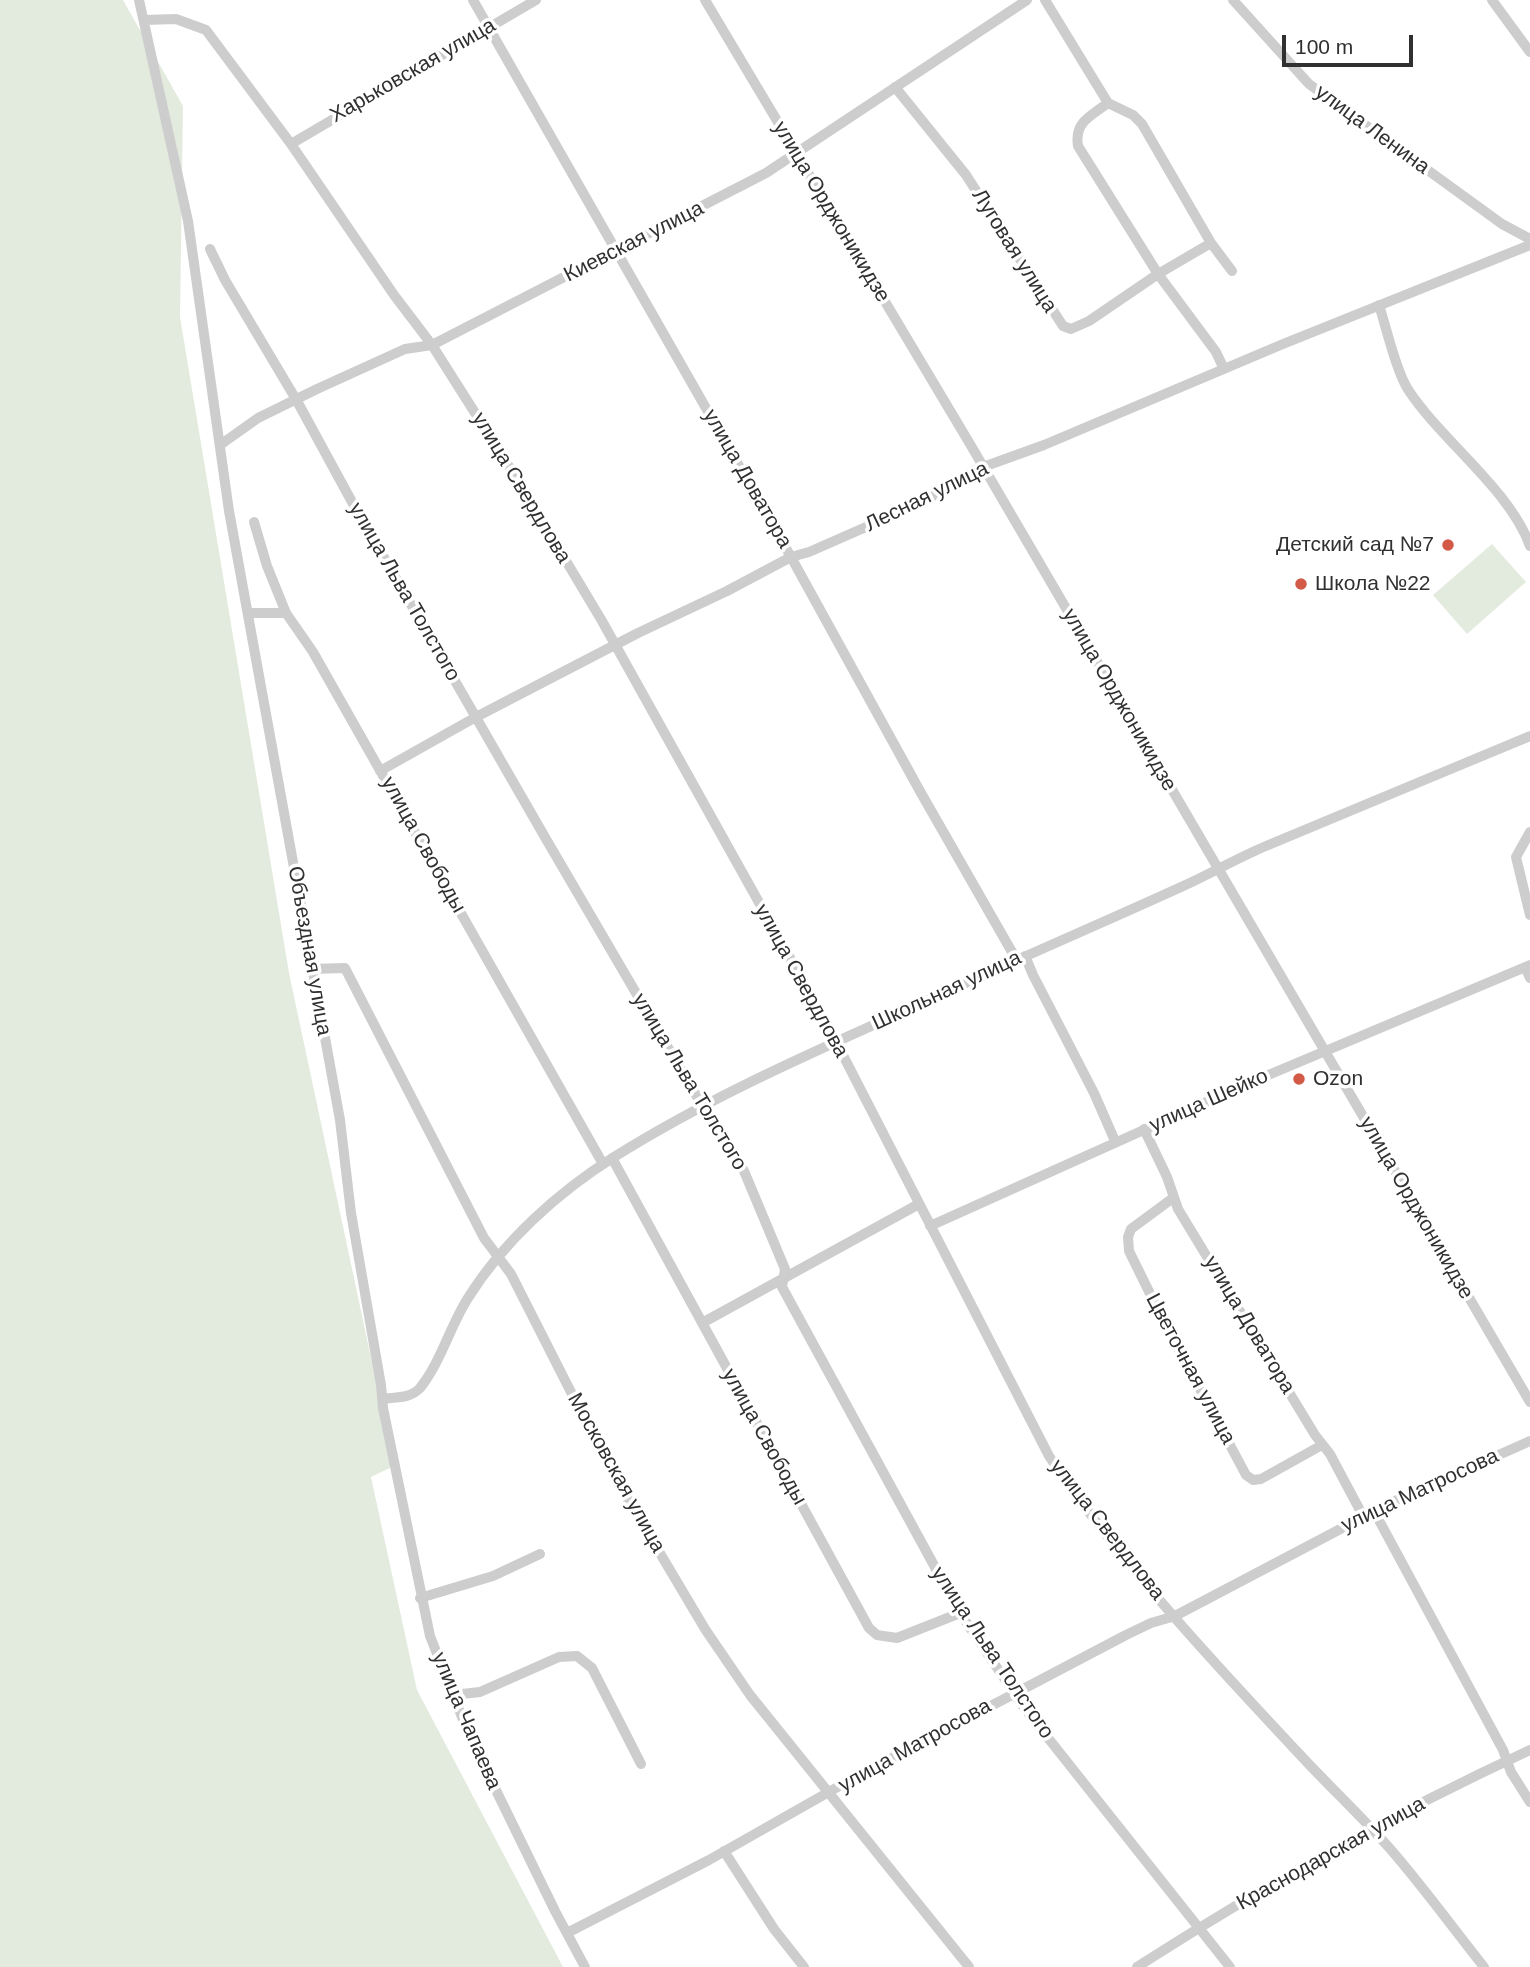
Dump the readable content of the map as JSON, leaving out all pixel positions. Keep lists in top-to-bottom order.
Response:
{
  "streets": {
    "street": [
      "Харьковская улица",
      "улица Ленина",
      "улица Орджоникидзе",
      "Киевская улица",
      "Луговая улица",
      "улица Доватора",
      "улица Свердлова",
      "Лесная улица",
      "улица Льва Толстого",
      "улица Свободы",
      "Объездная улица",
      "Школьная улица",
      "улица Шейко",
      "Цветочная улица",
      "Московская улица",
      "улица Матросова",
      "улица Чапаева",
      "Краснодарская улица"
    ]
  },
  "crossings": [
    ["Харьковская улица", "улица Доватора"],
    ["Харьковская улица", "улица Свердлова"],
    ["улица Орджоникидзе", "Киевская улица"],
    ["улица Орджоникидзе", "Лесная улица"],
    ["улица Орджоникидзе", "Школьная улица"],
    ["улица Орджоникидзе", "улица Шейко"],
    ["Киевская улица", "Луговая улица"],
    ["Киевская улица", "улица Доватора"],
    ["Киевская улица", "улица Свердлова"],
    ["Киевская улица", "улица Льва Толстого"],
    ["Киевская улица", "Объездная улица"],
    ["улица Доватора", "Лесная улица"],
    ["улица Доватора", "Школьная улица"],
    ["улица Доватора", "улица Шейко"],
    ["улица Доватора", "Цветочная улица"],
    ["улица Доватора", "улица Матросова"],
    ["улица Свердлова", "Лесная улица"],
    ["улица Свердлова", "Объездная улица"],
    ["улица Свердлова", "Школьная улица"],
    ["улица Свердлова", "улица Шейко"],
    ["улица Свердлова", "улица Матросова"],
    ["улица Свердлова", "Краснодарская улица"],
    ["Лесная улица", "улица Льва Толстого"],
    ["Лесная улица", "улица Свободы"],
    ["улица Льва Толстого", "улица Свободы"],
    ["улица Льва Толстого", "Школьная улица"],
    ["улица Льва Толстого", "улица Матросова"],
    ["улица Льва Толстого", "Краснодарская улица"],
    ["улица Свободы", "Школьная улица"],
    ["Объездная улица", "Школьная улица"],
    ["Объездная улица", "Московская улица"],
    ["Объездная улица", "улица Чапаева"],
    ["Школьная улица", "Московская улица"],
    ["Московская улица", "улица Матросова"],
    ["улица Матросова", "улица Чапаева"]
  ],
  "places": ["Детский сад №7", "Школа №22", "Ozon"],
  "scale_bar": "100 m"
}
